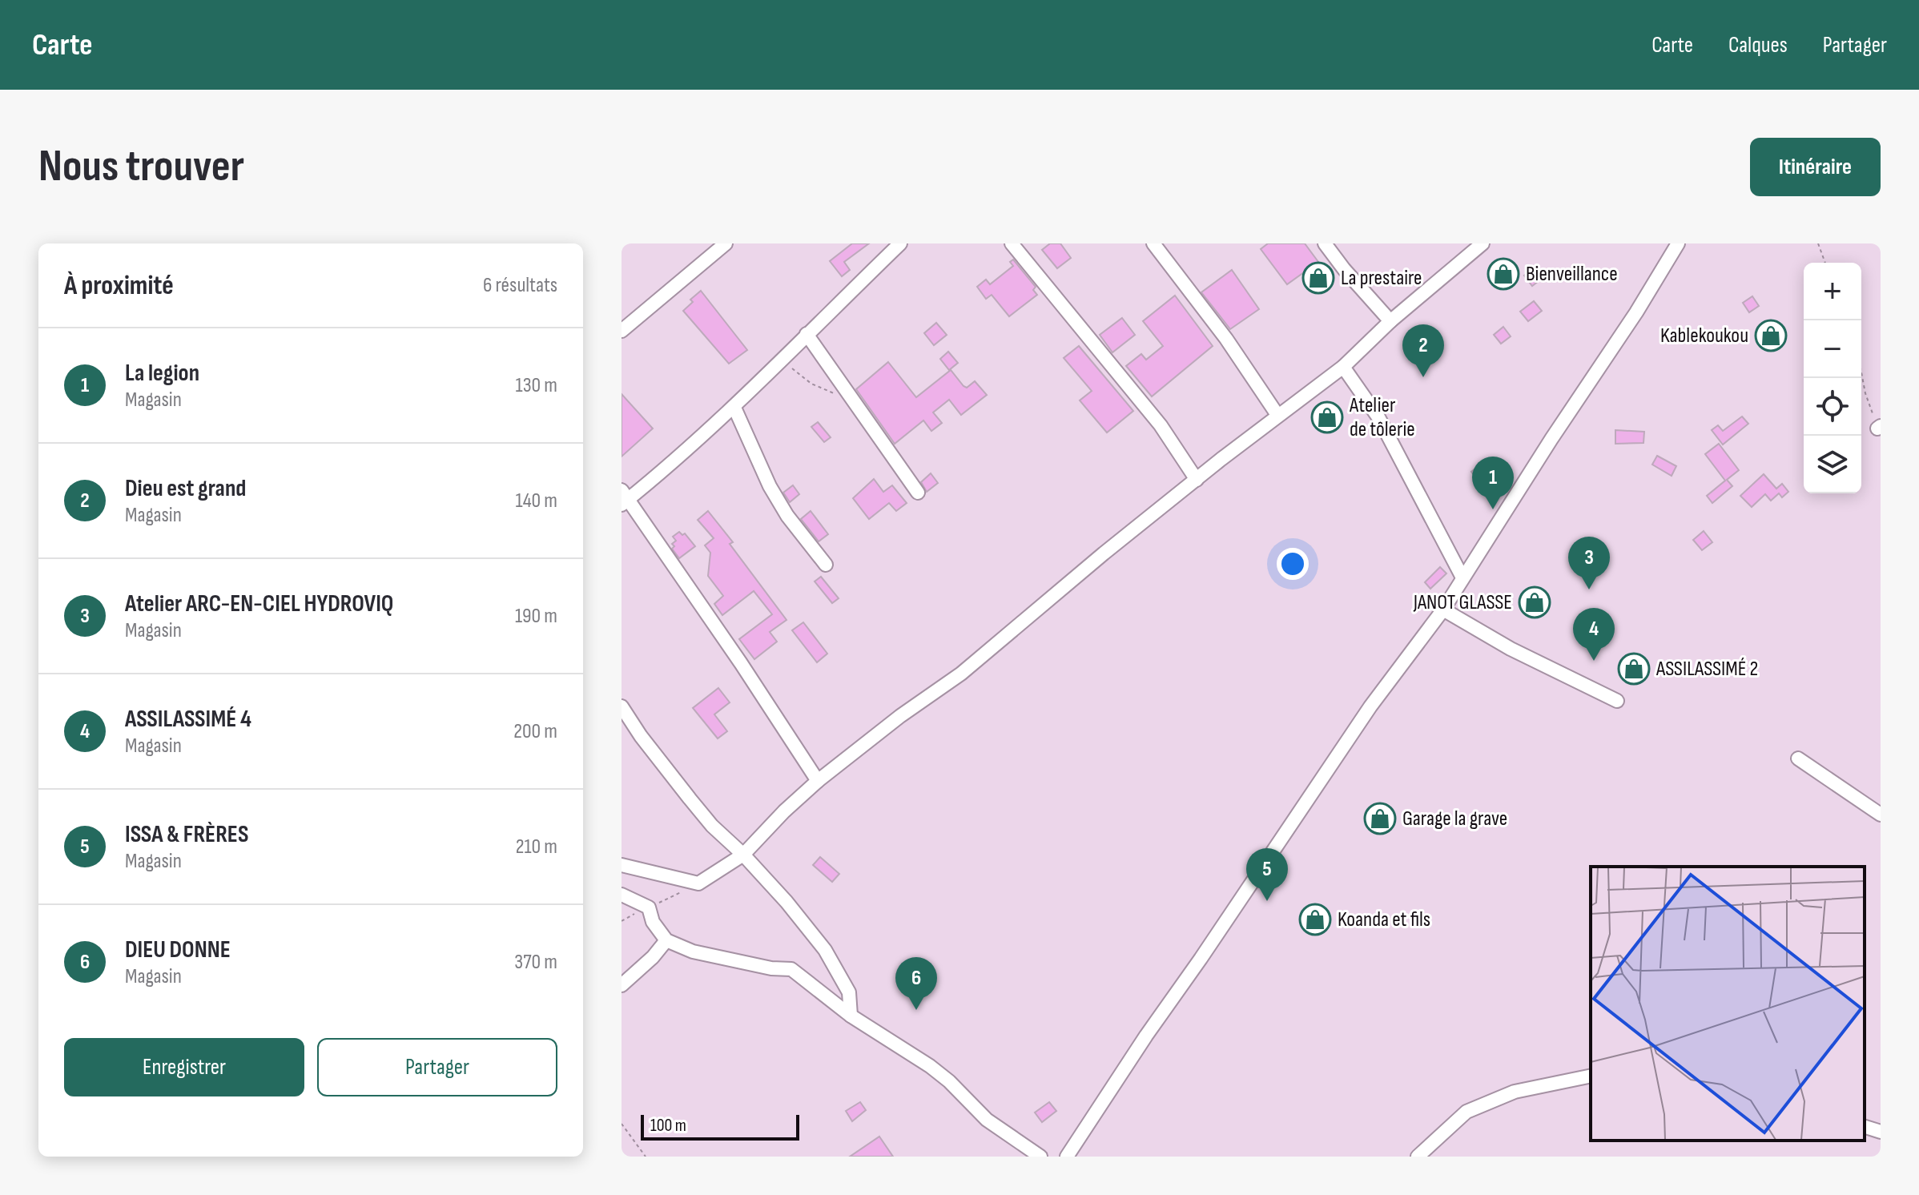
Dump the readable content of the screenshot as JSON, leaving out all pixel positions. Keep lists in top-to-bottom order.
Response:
{
  "places": {
    "shop": [
      "Bienveillance",
      "La prestaire",
      "Kablekoukou",
      "Atelier de tôlerie",
      "JANOT GLASSE",
      "ASSILASSIMÉ 2",
      "Garage la grave",
      "Koanda et fils"
    ]
  },
  "scale_bar": "100 m",
  "page": {
    "header": "Carte",
    "nav": ["Carte", "Calques", "Partager"],
    "buttons": [
      "Itinéraire",
      ["Enregistrer", "Partager"]
    ],
    "title": "Nous trouver",
    "heading": ["À proximité", "6 résultats"],
    "map_buttons": ["+", "−"],
    "pins": [
      "2",
      "1",
      "3",
      "4",
      "5",
      "6"
    ],
    "list": [
      {
        "mark": "1",
        "name": "La legion",
        "note": "Magasin",
        "value": "130 m"
      },
      {
        "mark": "2",
        "name": "Dieu est grand",
        "note": "Magasin",
        "value": "140 m"
      },
      {
        "mark": "3",
        "name": "Atelier ARC-EN-CIEL HYDROVIQ",
        "note": "Magasin",
        "value": "190 m"
      },
      {
        "mark": "4",
        "name": "ASSILASSIMÉ 4",
        "note": "Magasin",
        "value": "200 m"
      },
      {
        "mark": "5",
        "name": "ISSA & FRÈRES",
        "note": "Magasin",
        "value": "210 m"
      },
      {
        "mark": "6",
        "name": "DIEU DONNE",
        "note": "Magasin",
        "value": "370 m"
      }
    ],
    "scale": "100 m"
  }
}
